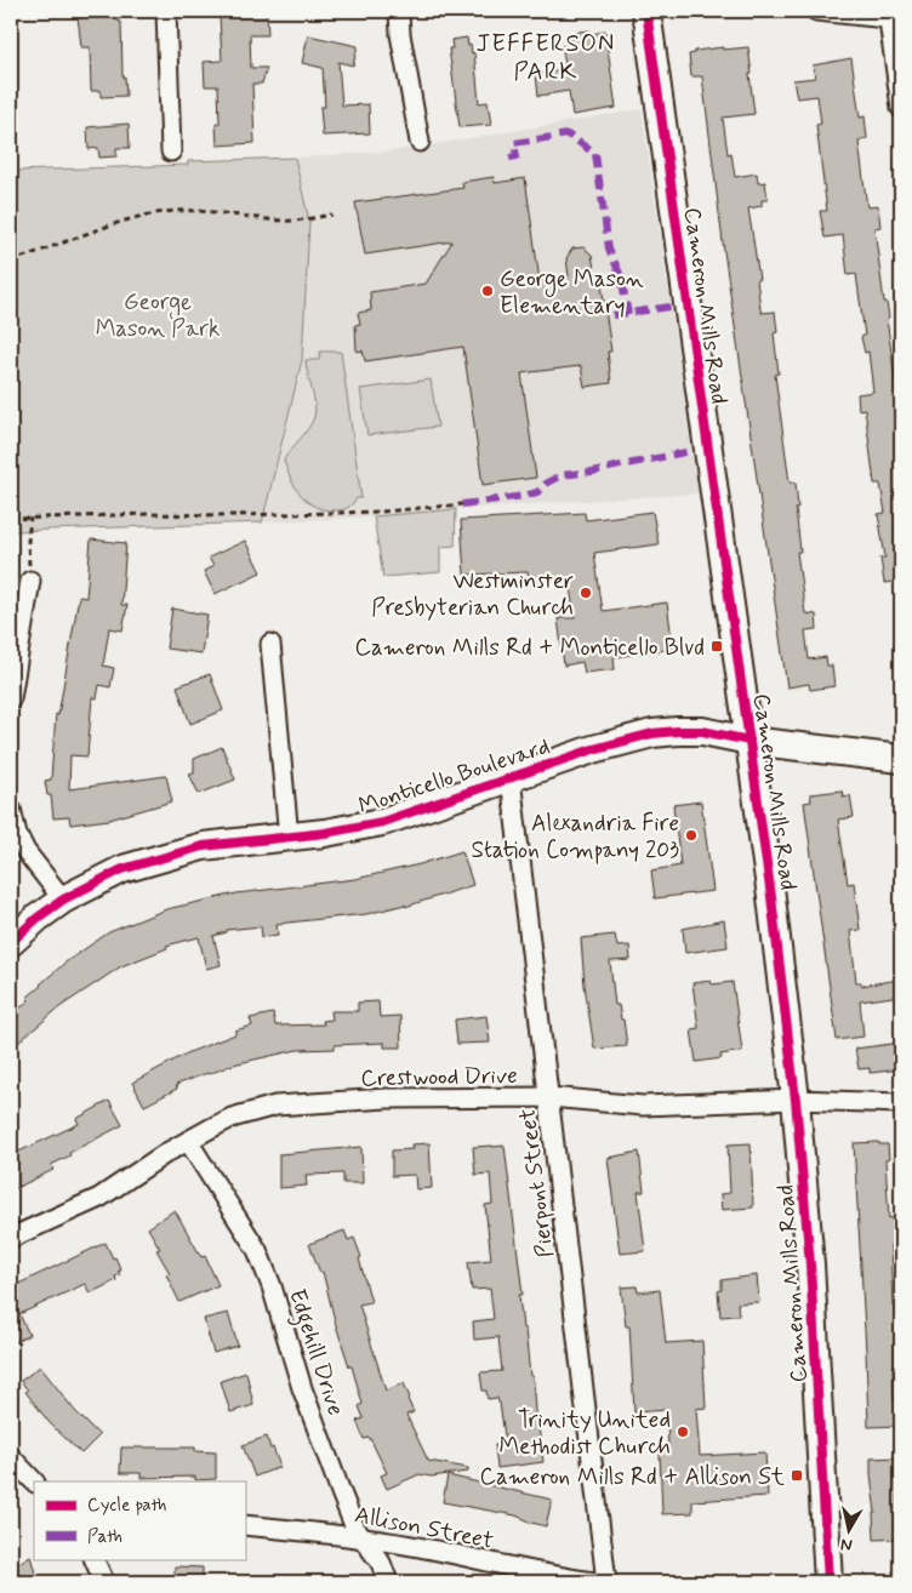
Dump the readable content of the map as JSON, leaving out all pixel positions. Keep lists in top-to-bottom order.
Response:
{
  "streets": {
    "street": [
      "Cameron Mills Road",
      "Monticello Boulevard",
      "Crestwood Drive",
      "Pierpont Street",
      "Edgehill Drive",
      "Allison Street"
    ]
  },
  "crossings": [
    ["Cameron Mills Road", "Monticello Boulevard"],
    ["Cameron Mills Road", "Crestwood Drive"],
    ["Monticello Boulevard", "Pierpont Street"],
    ["Crestwood Drive", "Pierpont Street"],
    ["Crestwood Drive", "Edgehill Drive"],
    ["Edgehill Drive", "Allison Street"]
  ],
  "districts": ["JEFFERSON PARK"],
  "parks": ["George Mason Park"],
  "places": {
    "other": [
      "George Mason Elementary",
      "Westminster Presbyterian Church",
      "Alexandria Fire Station Company 203",
      "Trinity United Methodist Church"
    ],
    "transit": ["Cameron Mills Rd + Monticello Blvd", "Cameron Mills Rd + Allison St"]
  },
  "legend": ["Cycle path", "Path"],
  "north": "bottom"
}
